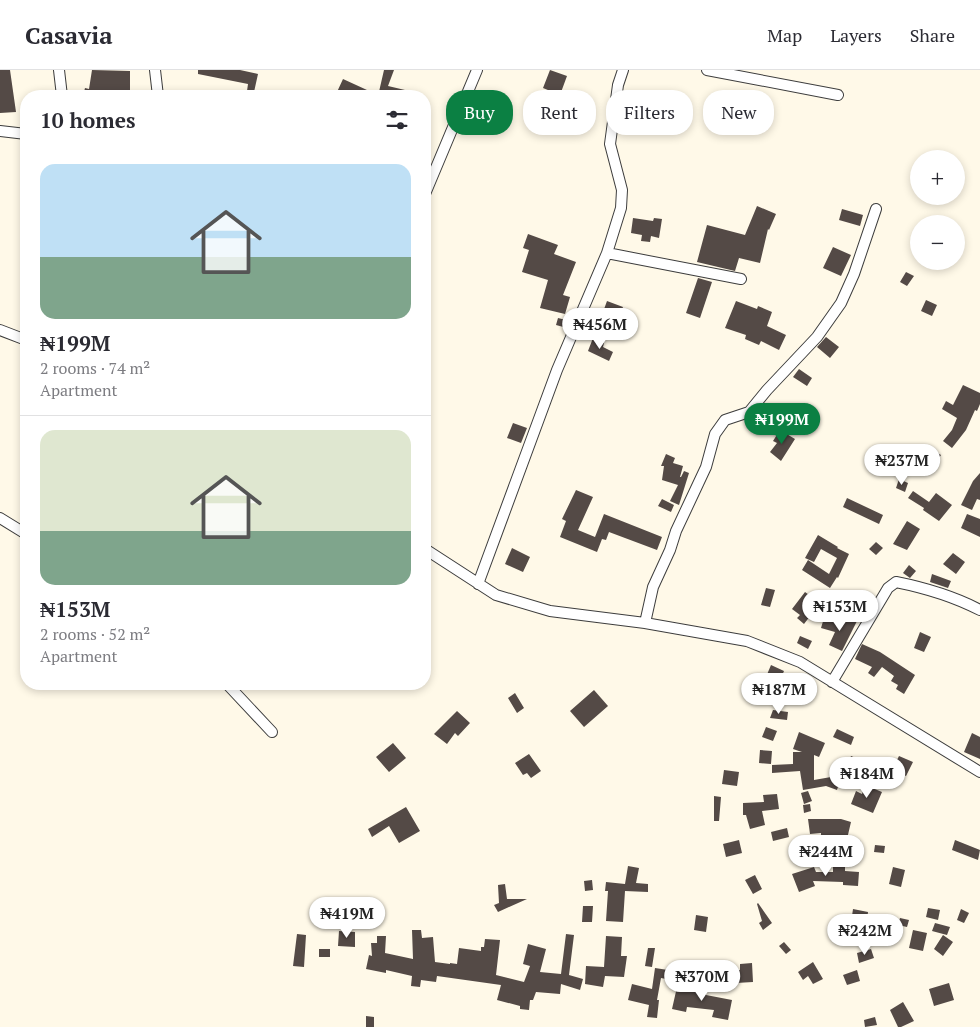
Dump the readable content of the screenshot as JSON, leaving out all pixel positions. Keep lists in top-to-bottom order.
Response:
{
  "page": {
    "header": "Casavia",
    "nav": ["Map", "Layers", "Share"],
    "chip": [
      "Buy",
      "Rent",
      "Filters",
      "New"
    ],
    "heading": "10 homes",
    "map_buttons": ["+", "−"],
    "list": [
      {
        "name": "₦199M",
        "note": "2 rooms · 74 m² · Apartment"
      },
      {
        "name": "₦153M",
        "note": "2 rooms · 52 m² · Apartment"
      }
    ],
    "price": [
      "₦456M",
      "₦199M",
      "₦237M",
      "₦153M",
      "₦187M",
      "₦184M",
      "₦244M",
      "₦419M",
      "₦242M",
      "₦370M"
    ]
  }
}
